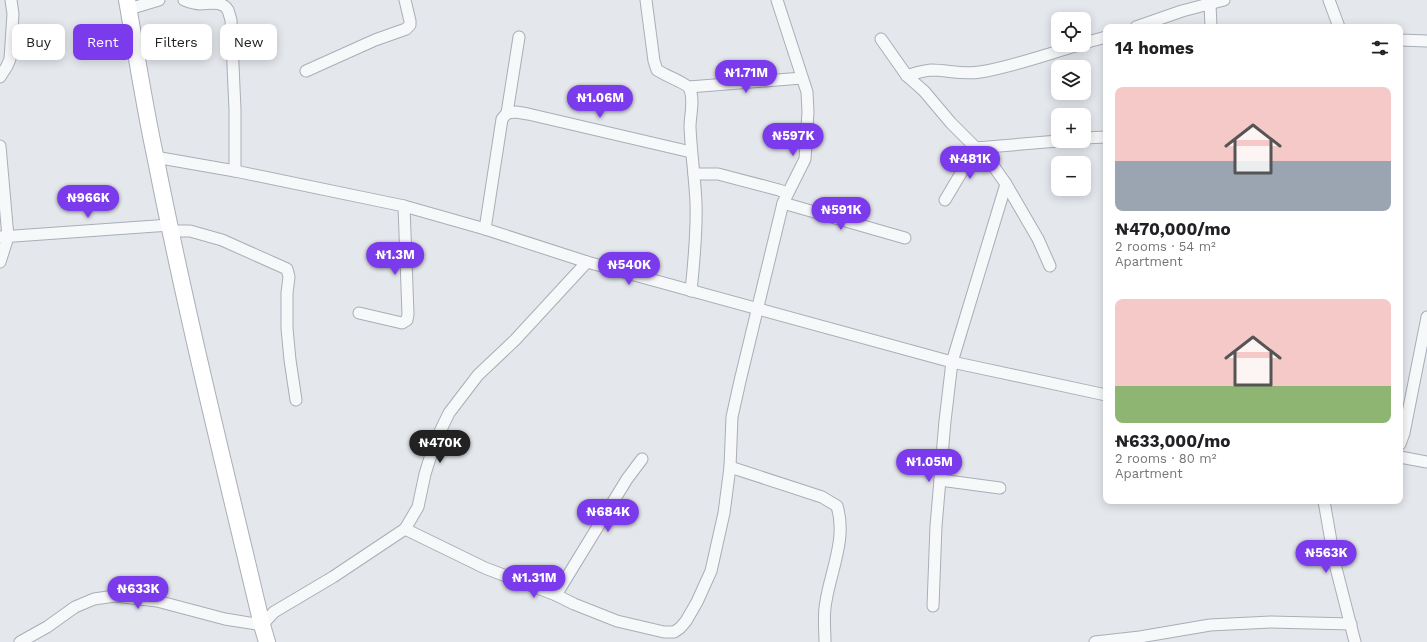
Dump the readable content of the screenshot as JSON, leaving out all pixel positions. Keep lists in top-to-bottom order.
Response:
{
  "page": {
    "map_buttons": ["+", "−"],
    "chip": [
      "Buy",
      "Rent",
      "Filters",
      "New"
    ],
    "heading": "14 homes",
    "price": [
      "₦1.71M",
      "₦1.06M",
      "₦597K",
      "₦481K",
      "₦966K",
      "₦591K",
      "₦1.3M",
      "₦540K",
      "₦470K",
      "₦1.05M",
      "₦684K",
      "₦563K",
      "₦1.31M",
      "₦633K"
    ],
    "list": [
      {
        "name": "₦470,000/mo",
        "note": "2 rooms · 54 m² · Apartment"
      },
      {
        "name": "₦633,000/mo",
        "note": "2 rooms · 80 m² · Apartment"
      }
    ]
  }
}
